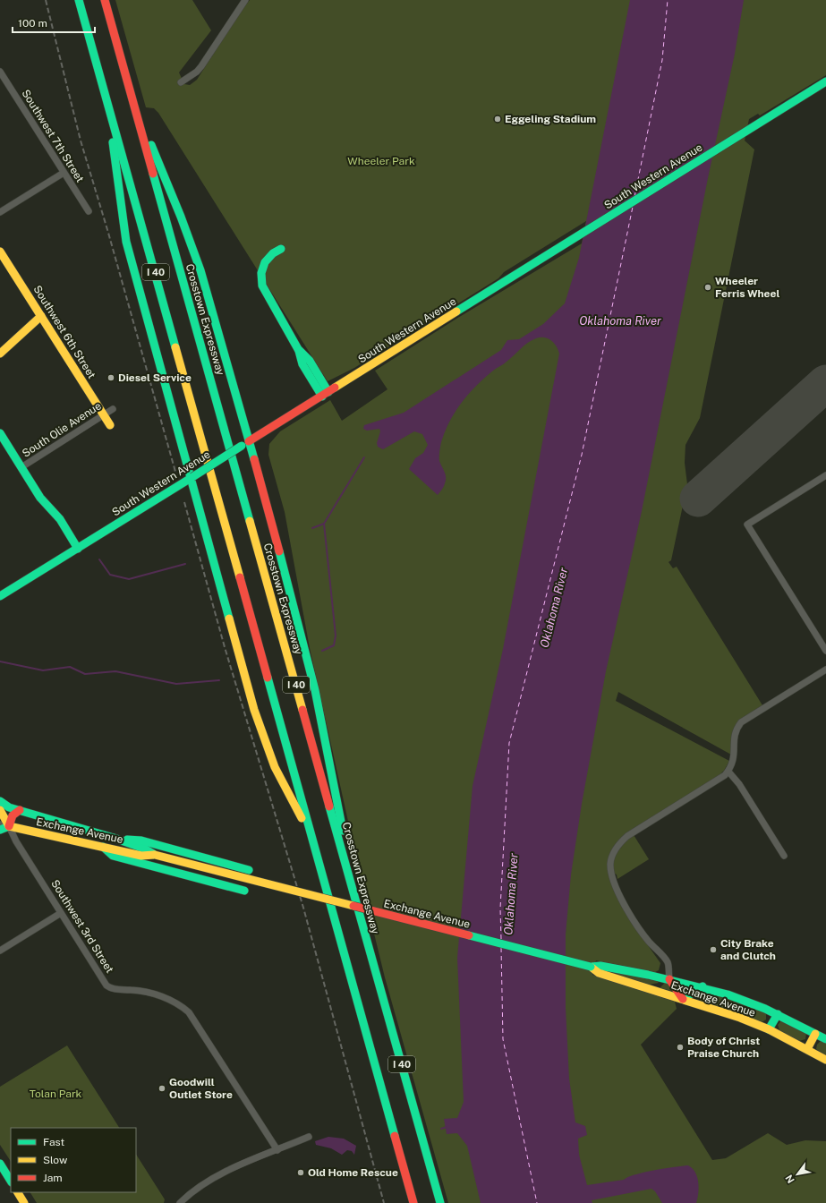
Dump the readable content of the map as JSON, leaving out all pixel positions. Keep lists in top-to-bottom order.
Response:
{
  "streets": {
    "main road": [
      "South Western Avenue",
      "I 40",
      "Crosstown Expressway",
      "Southwest 6th Street",
      "Exchange Avenue",
      "Southwest 3rd Street"
    ],
    "street": ["Southwest 7th Street", "South Olie Avenue"]
  },
  "crossings": [
    ["Southwest 6th Street", "South Olie Avenue"],
    ["Exchange Avenue", "Southwest 3rd Street"]
  ],
  "water": ["Oklahoma River"],
  "parks": ["Wheeler Park", "Tolan Park"],
  "places": [
    "Eggeling Stadium",
    "Wheeler Ferris Wheel",
    "Diesel Service",
    "City Brake and Clutch",
    "Body of Christ Praise Church",
    "Goodwill Outlet Store",
    "Old Home Rescue"
  ],
  "legend": ["Fast", "Slow", "Jam"],
  "scale_bar": "100 m",
  "north": "bottom left"
}
